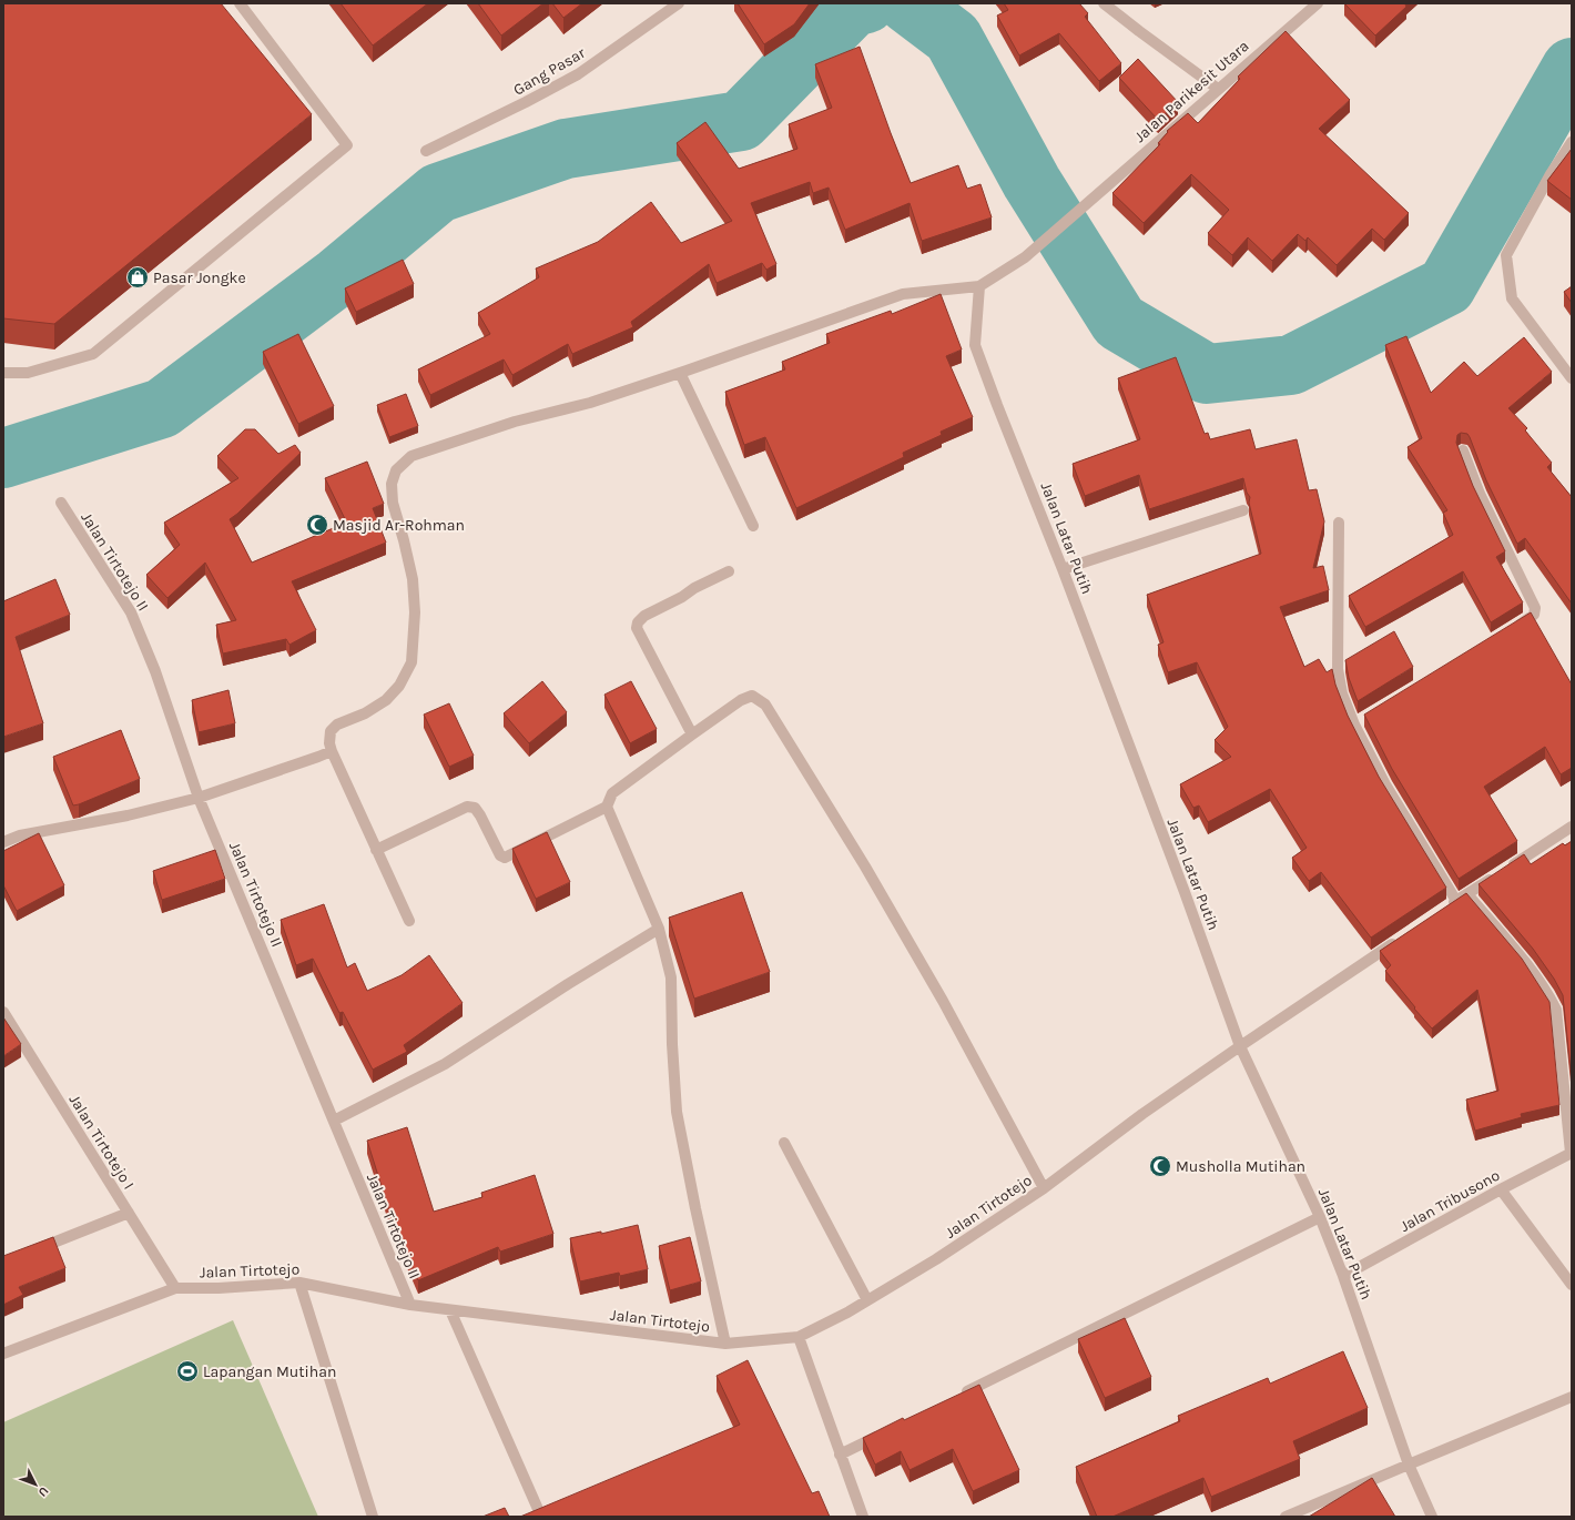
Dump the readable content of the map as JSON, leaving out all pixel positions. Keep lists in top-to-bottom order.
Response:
{
  "streets": {
    "street": [
      "Gang Pasar",
      "Jalan Parikesit Utara",
      "Jalan Latar Putih",
      "Jalan Tirtotejo II",
      "Jalan Tirtotejo I",
      "Jalan Tribusono",
      "Jalan Tirtotejo"
    ]
  },
  "crossings": [
    ["Jalan Parikesit Utara", "Jalan Latar Putih"],
    ["Jalan Latar Putih", "Jalan Tribusono"],
    ["Jalan Latar Putih", "Jalan Tirtotejo"],
    ["Jalan Tirtotejo II", "Jalan Tirtotejo"],
    ["Jalan Tirtotejo I", "Jalan Tirtotejo"]
  ],
  "places": {
    "shop": ["Pasar Jongke"],
    "mosque": ["Masjid Ar-Rohman", "Musholla Mutihan"],
    "sports": ["Lapangan Mutihan"]
  },
  "north": "bottom right"
}
